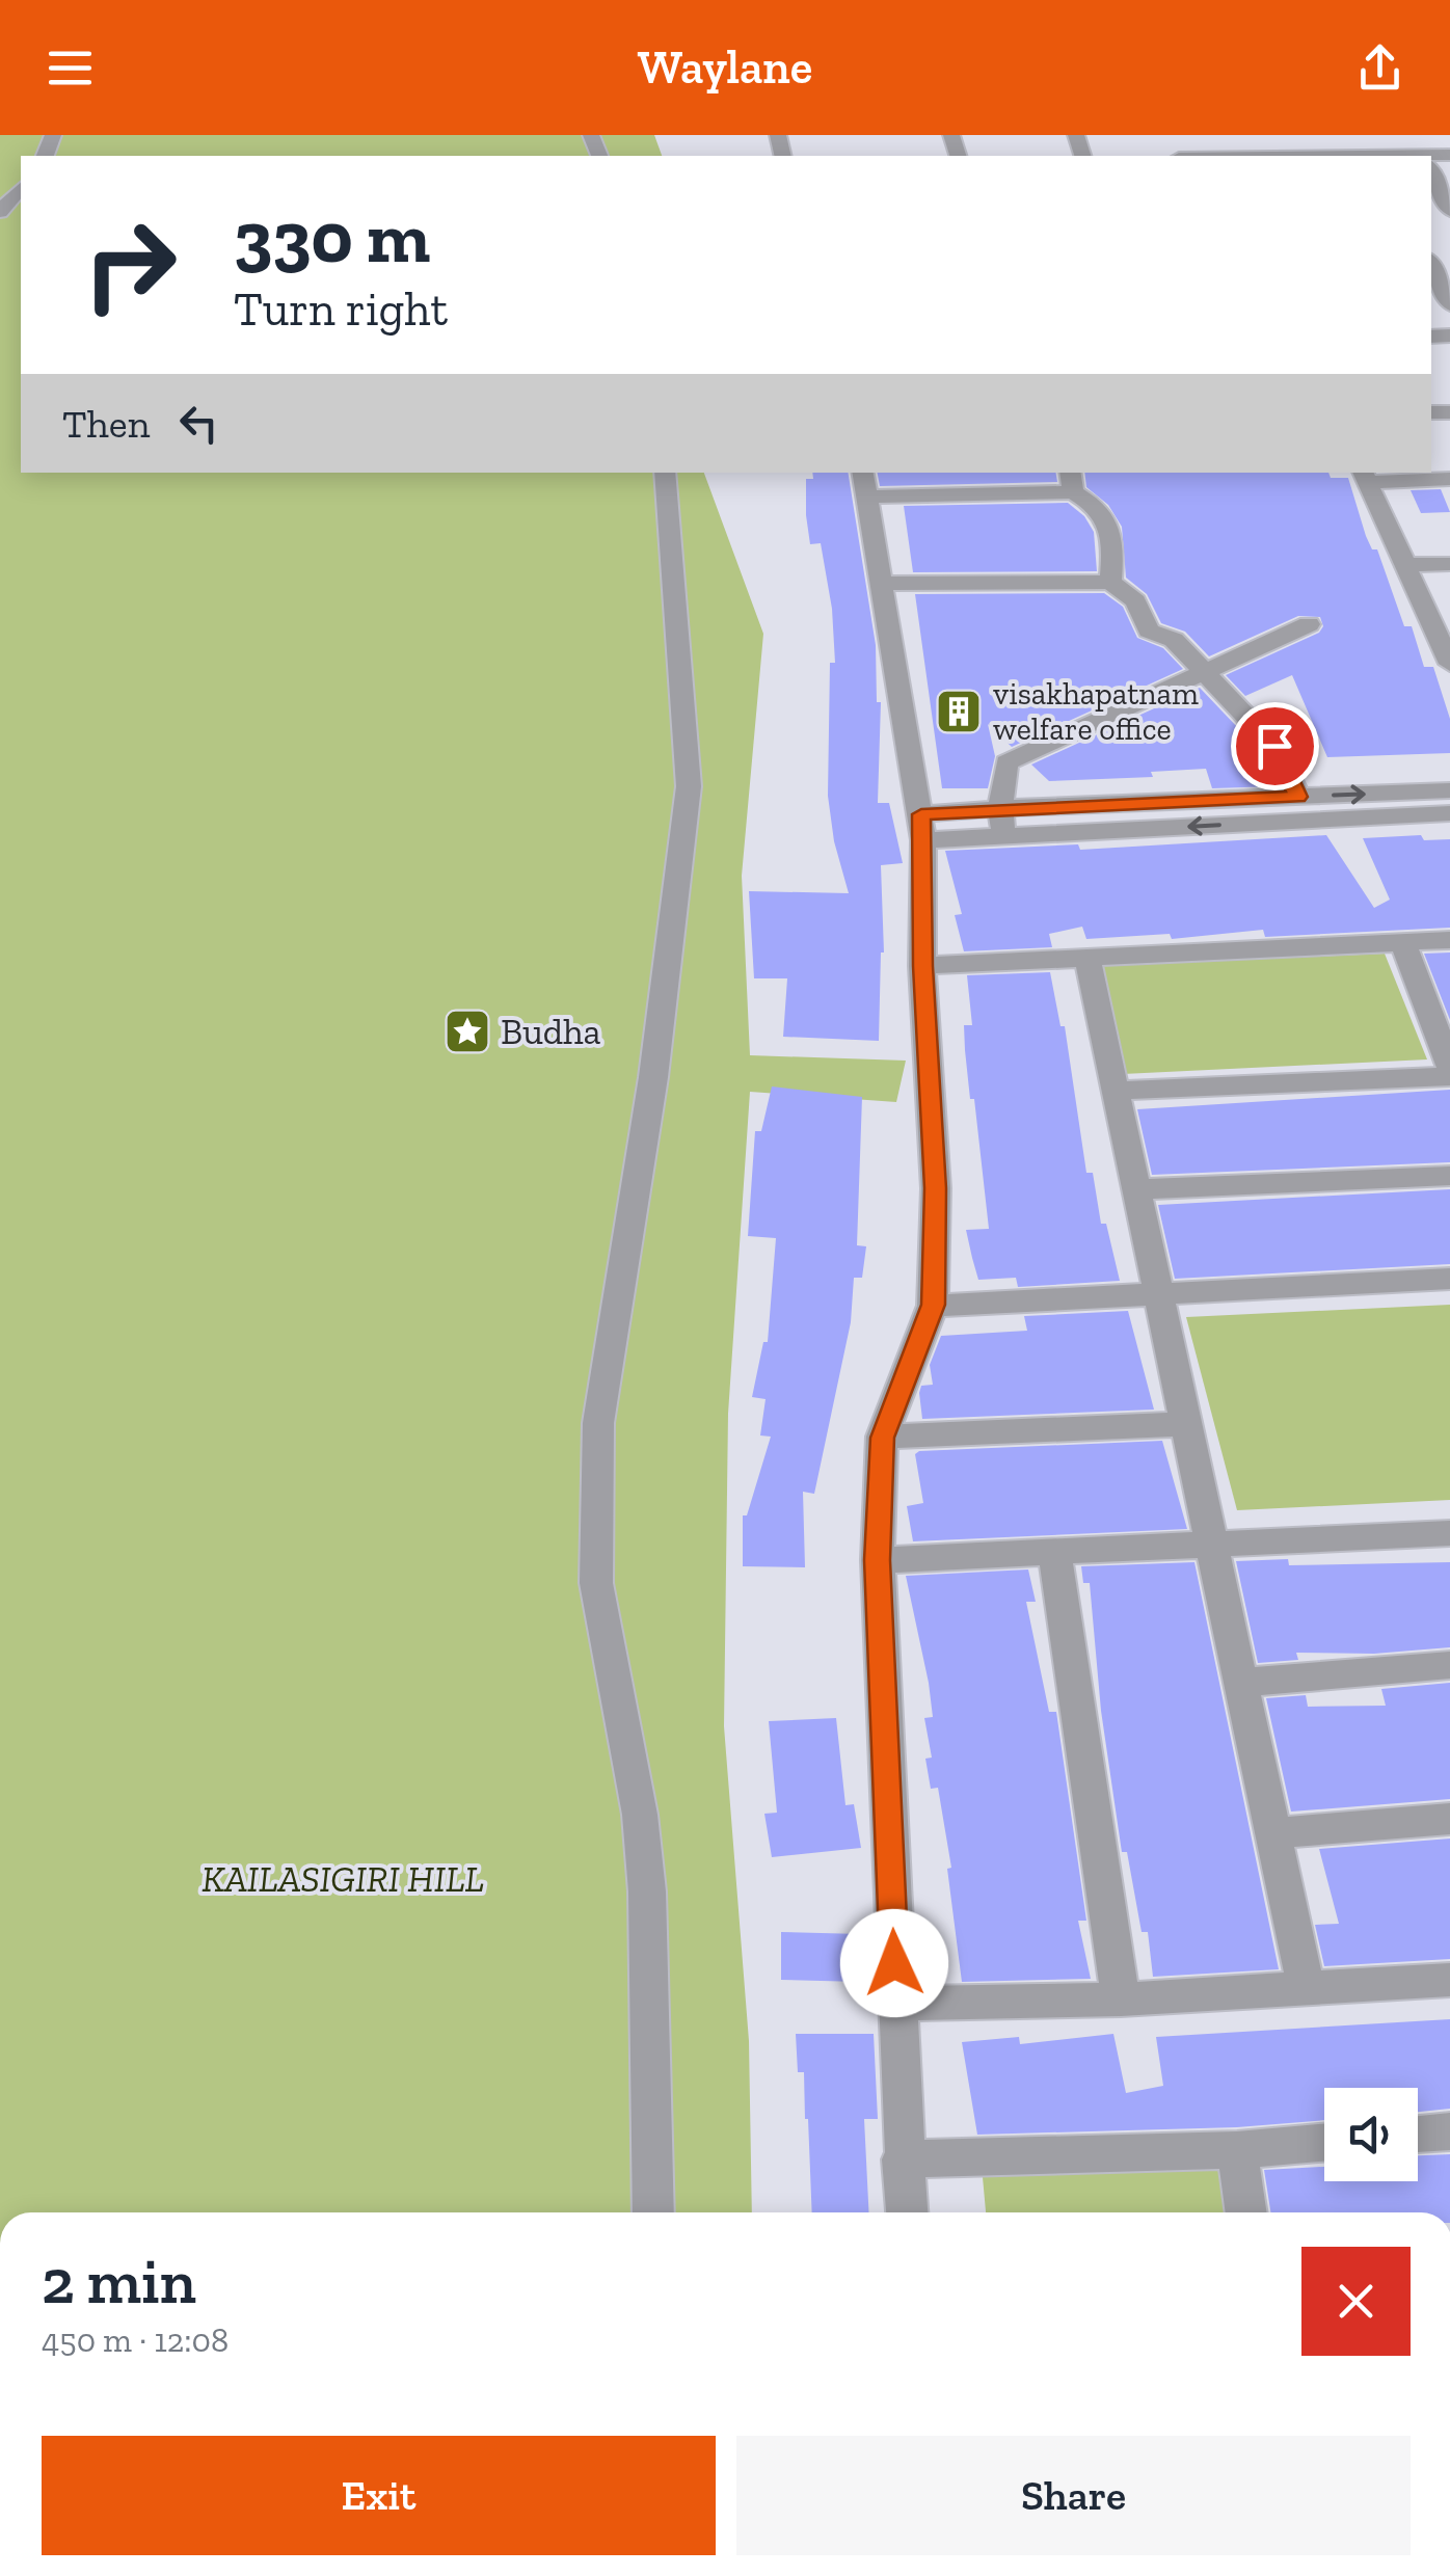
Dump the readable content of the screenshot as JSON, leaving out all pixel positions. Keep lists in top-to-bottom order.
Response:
{
  "parks": ["KAILASIGIRI HILL"],
  "places": {
    "building": ["visakhapatnam welfare office"],
    "place": ["Budha"]
  },
  "page": {
    "header": "Waylane",
    "turn": ["330 m", "Turn right"],
    "then": "Then",
    "heading": ["2 min", "450 m · 12:08"],
    "buttons": ["Exit", "Share"]
  }
}
